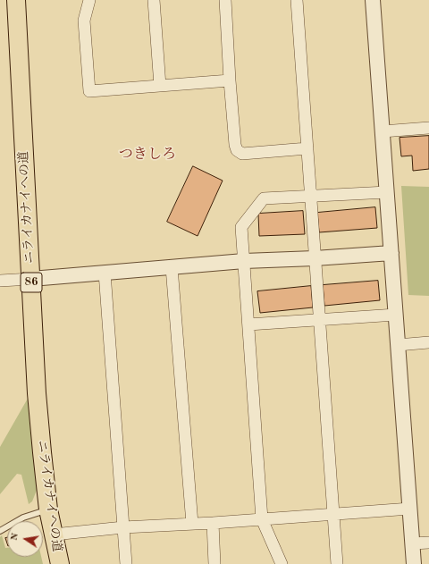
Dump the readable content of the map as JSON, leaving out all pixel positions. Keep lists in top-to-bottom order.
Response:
{
  "streets": {
    "main road": ["ニライカナイへの道", "86"]
  },
  "districts": ["つきしろ"],
  "north": "left"
}
